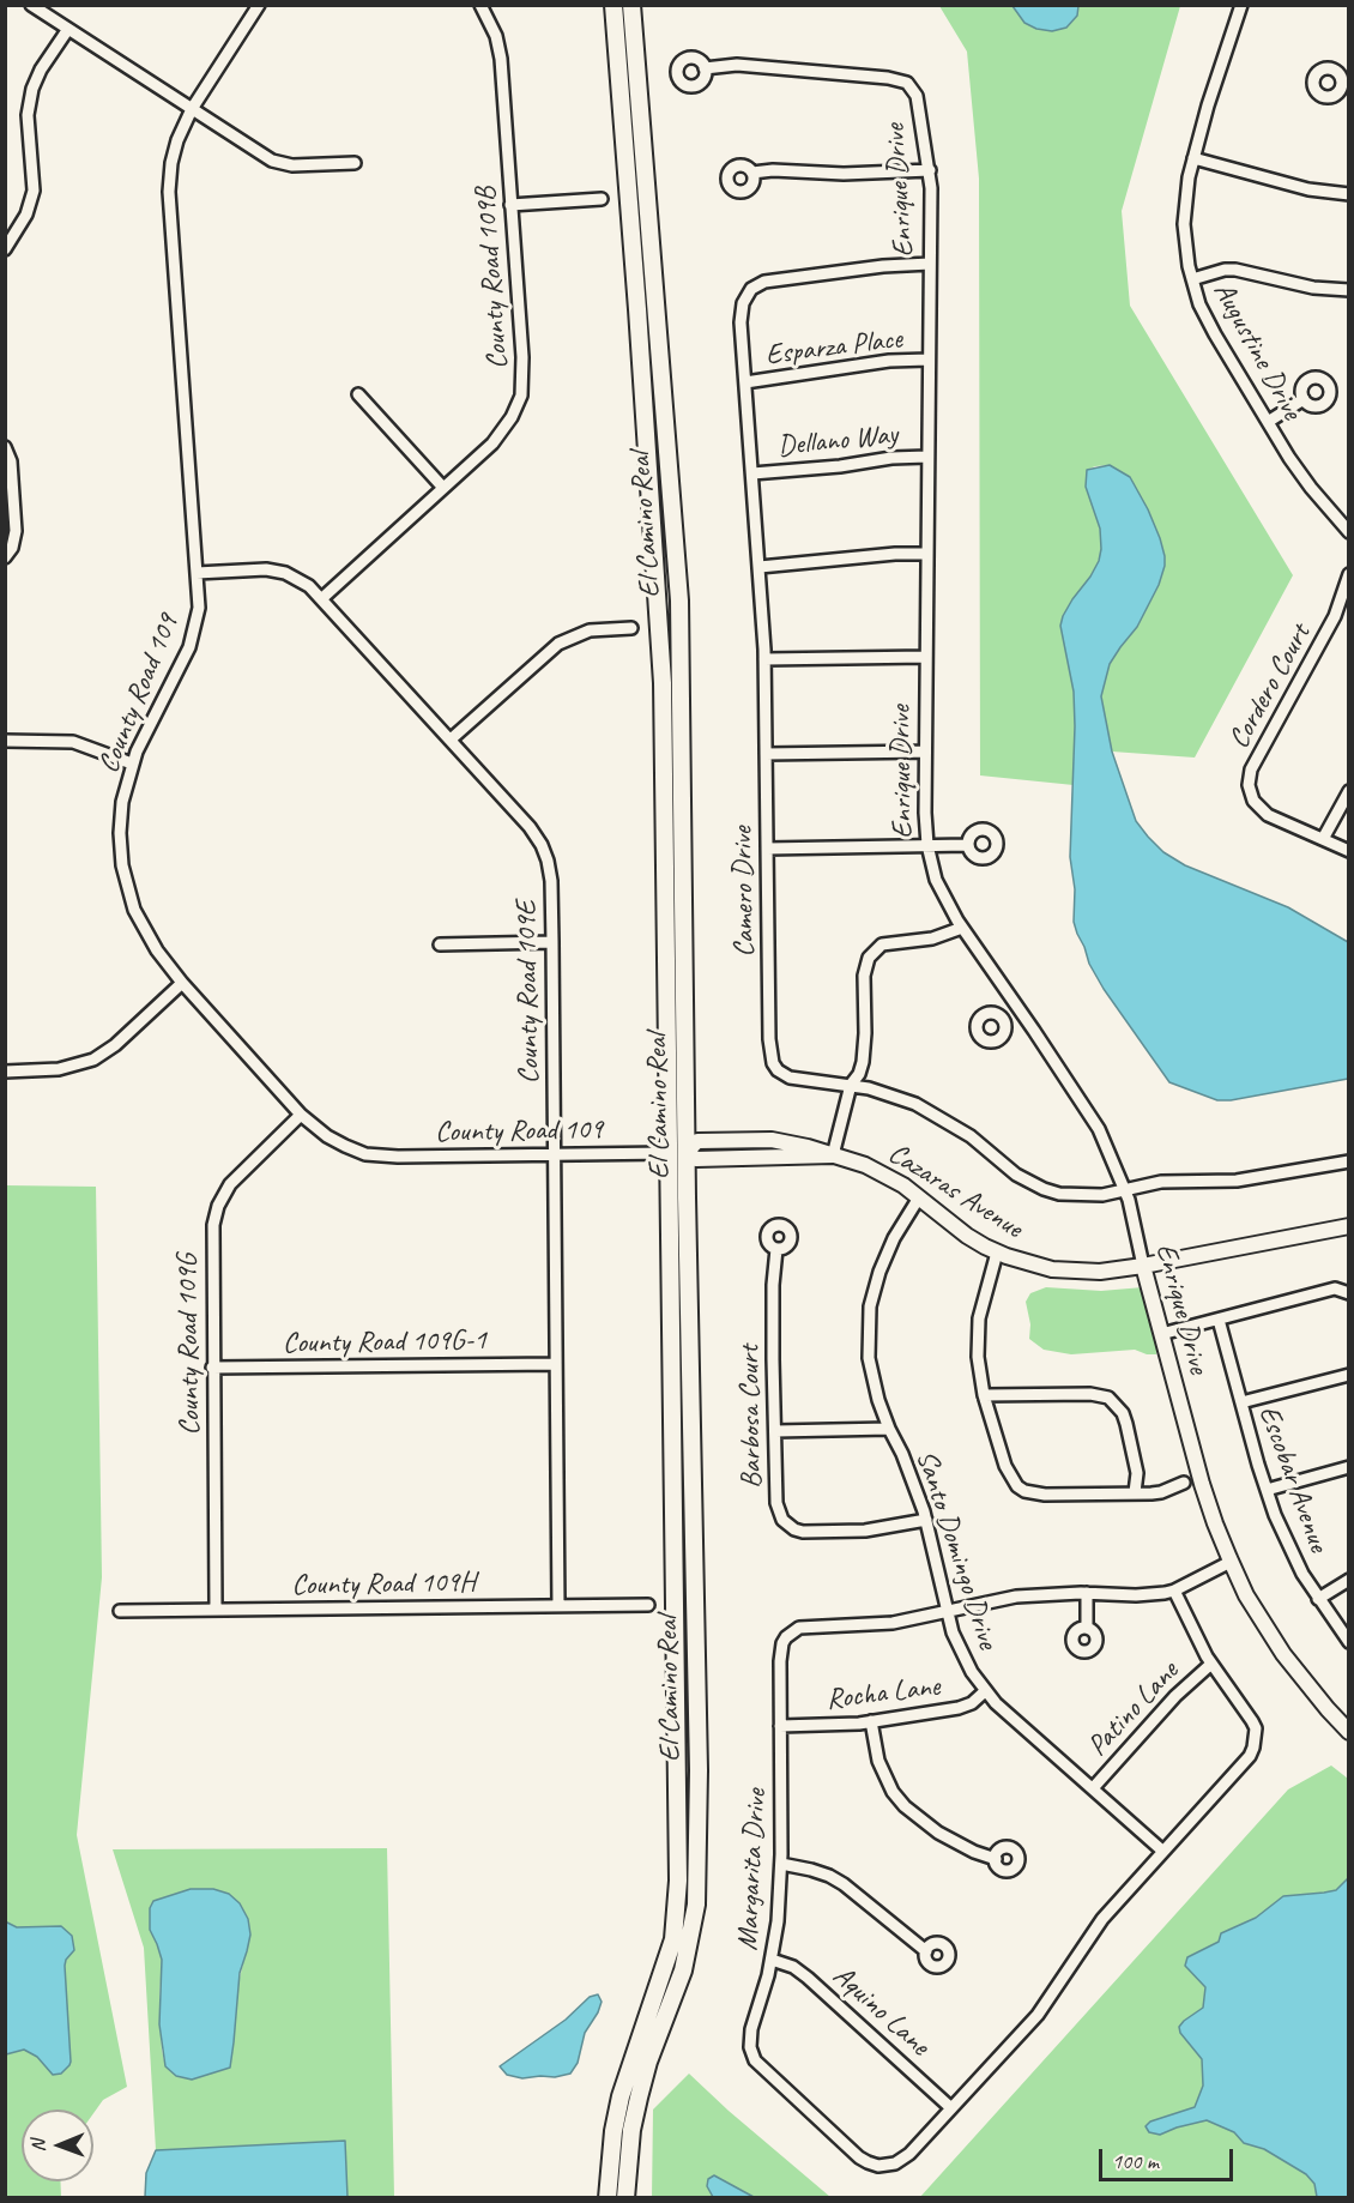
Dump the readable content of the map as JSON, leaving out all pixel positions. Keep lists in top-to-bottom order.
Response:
{
  "streets": {
    "main road": ["El Camino Real"],
    "street": [
      "Enrique Drive",
      "County Road 109B",
      "Esparza Place",
      "Augustine Drive",
      "Dellano Way",
      "Cordero Court",
      "County Road 109",
      "Camero Drive",
      "County Road 109E",
      "Cazaras Avenue",
      "County Road 109G-1",
      "County Road 109G",
      "Barbosa Court",
      "Escobar Avenue",
      "Santo Domingo Drive",
      "County Road 109H",
      "Rocha Lane",
      "Patino Lane",
      "Margarita Drive",
      "Aquino Lane"
    ]
  },
  "crossings": [
    ["Enrique Drive", "Esparza Place"],
    ["Enrique Drive", "Dellano Way"],
    ["Enrique Drive", "Camero Drive"],
    ["Enrique Drive", "Cazaras Avenue"],
    ["Enrique Drive", "Margarita Drive"],
    ["County Road 109B", "County Road 109E"],
    ["Esparza Place", "Camero Drive"],
    ["Dellano Way", "Camero Drive"],
    ["El Camino Real", "County Road 109"],
    ["El Camino Real", "Cazaras Avenue"],
    ["County Road 109", "County Road 109E"],
    ["County Road 109", "County Road 109G"],
    ["County Road 109E", "County Road 109G-1"],
    ["County Road 109E", "County Road 109H"],
    ["Cazaras Avenue", "Santo Domingo Drive"],
    ["County Road 109G-1", "County Road 109G"],
    ["County Road 109G", "County Road 109H"],
    ["Barbosa Court", "Santo Domingo Drive"],
    ["Santo Domingo Drive", "Rocha Lane"],
    ["Santo Domingo Drive", "Patino Lane"],
    ["Santo Domingo Drive", "Margarita Drive"],
    ["Rocha Lane", "Margarita Drive"],
    ["Patino Lane", "Margarita Drive"],
    ["Margarita Drive", "Aquino Lane"]
  ],
  "scale_bar": "100 m",
  "north": "left"
}
